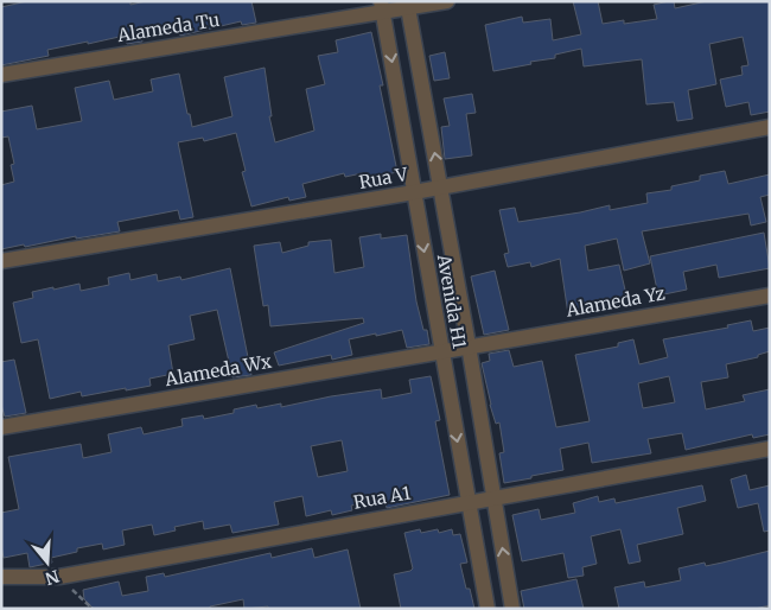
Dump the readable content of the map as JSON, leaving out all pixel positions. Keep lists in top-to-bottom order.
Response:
{
  "streets": {
    "street": [
      "Alameda Tu",
      "Rua V",
      "Avenida H1",
      "Alameda Yz",
      "Alameda Wx",
      "Rua A1"
    ]
  },
  "crossings": [
    ["Alameda Tu", "Avenida H1"],
    ["Rua V", "Avenida H1"],
    ["Avenida H1", "Alameda Yz"],
    ["Avenida H1", "Alameda Wx"],
    ["Avenida H1", "Rua A1"],
    ["Alameda Yz", "Alameda Wx"]
  ],
  "north": "bottom"
}
